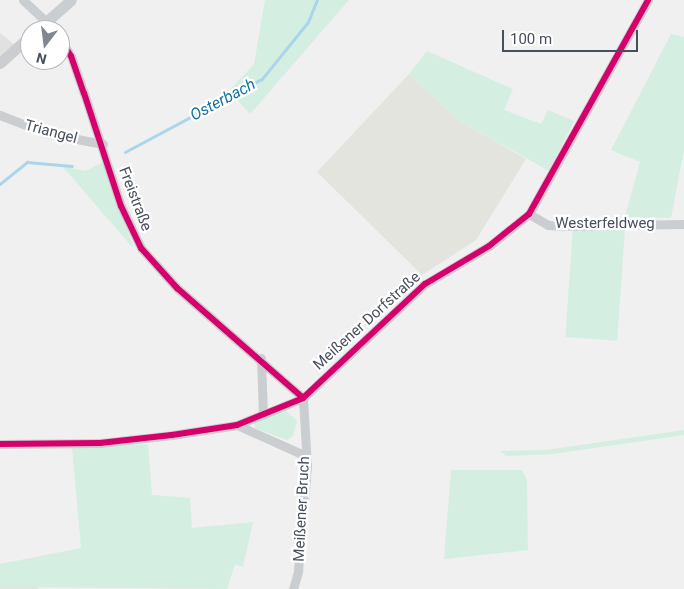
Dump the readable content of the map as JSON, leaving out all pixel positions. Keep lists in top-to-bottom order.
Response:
{
  "streets": {
    "street": [
      "Triangel",
      "Freistraße",
      "Westerfeldweg",
      "Meißener Dorfstraße",
      "Meißener Bruch"
    ]
  },
  "crossings": [
    ["Triangel", "Freistraße"],
    ["Freistraße", "Meißener Dorfstraße"],
    ["Freistraße", "Meißener Bruch"],
    ["Westerfeldweg", "Meißener Dorfstraße"],
    ["Meißener Dorfstraße", "Meißener Bruch"]
  ],
  "water": ["Osterbach"],
  "scale_bar": "100 m",
  "north": "bottom"
}
